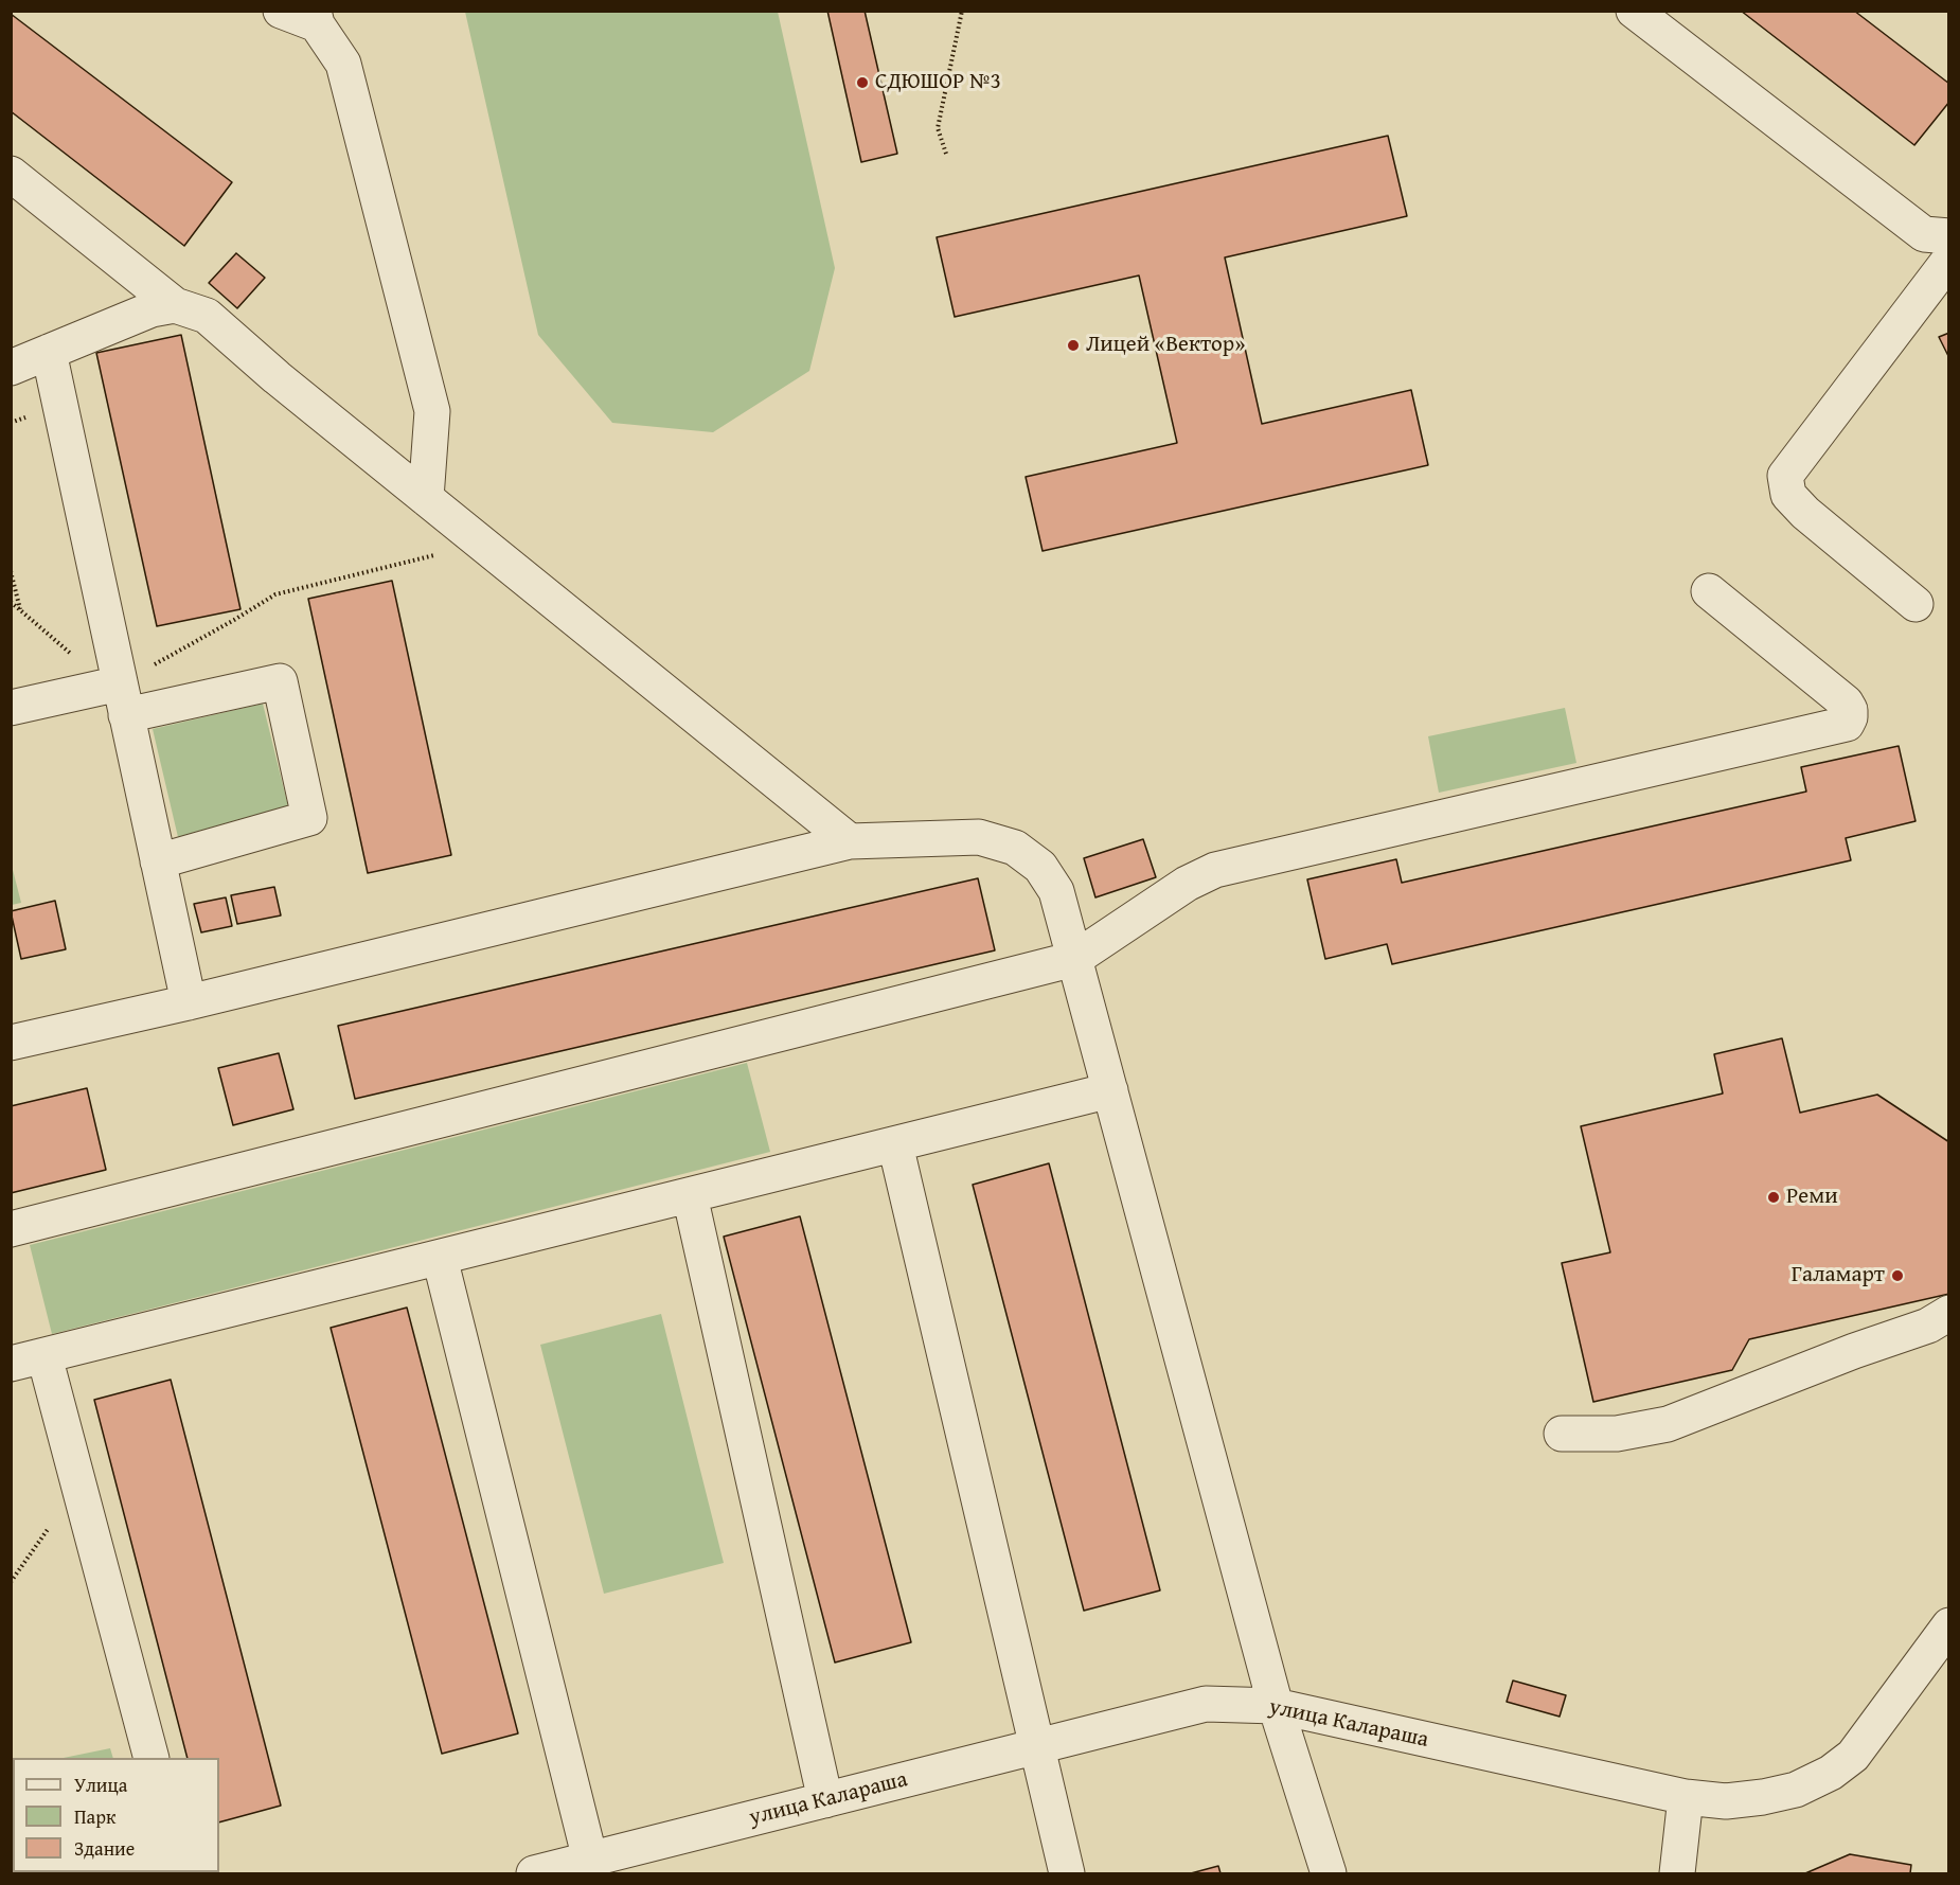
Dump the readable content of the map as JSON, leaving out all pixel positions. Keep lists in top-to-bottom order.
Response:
{
  "streets": {
    "street": ["улица Калараша"]
  },
  "places": [
    "СДЮШОР №3",
    "Лицей «Вектор»",
    "Реми",
    "Галамарт"
  ],
  "legend": ["Улица", "Парк", "Здание"]
}
